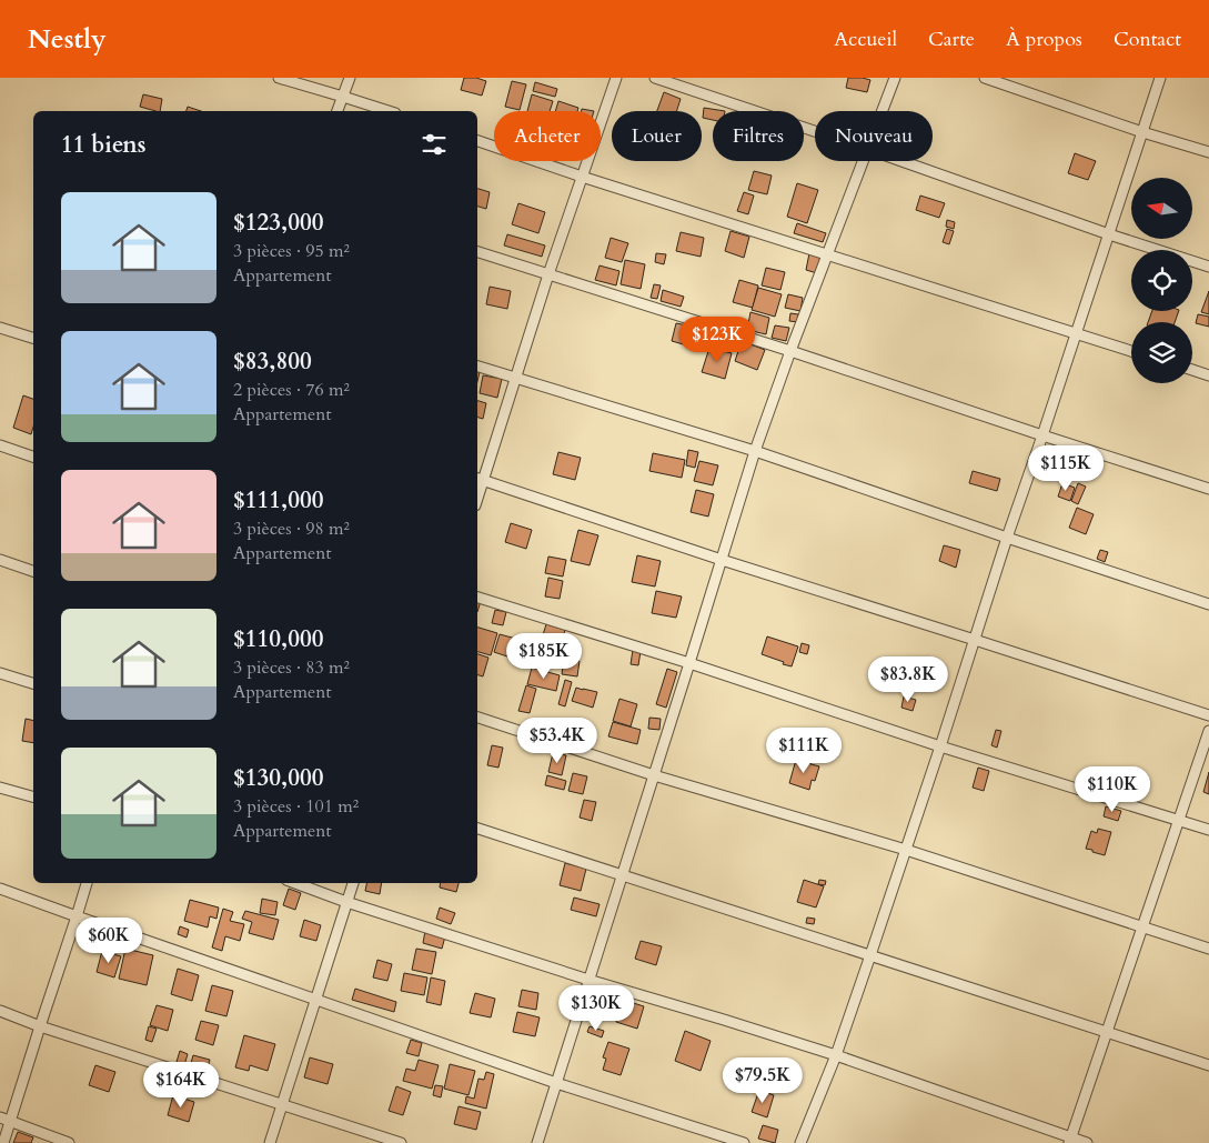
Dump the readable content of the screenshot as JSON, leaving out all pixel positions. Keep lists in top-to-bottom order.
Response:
{
  "north": "left",
  "page": {
    "header": "Nestly",
    "nav": [
      "Accueil",
      "Carte",
      "À propos",
      "Contact"
    ],
    "chip": [
      "Acheter",
      "Louer",
      "Filtres",
      "Nouveau"
    ],
    "heading": "11 biens",
    "list": [
      {
        "name": "$123,000",
        "note": "3 pièces · 95 m² · Appartement"
      },
      {
        "name": "$83,800",
        "note": "2 pièces · 76 m² · Appartement"
      },
      {
        "name": "$111,000",
        "note": "3 pièces · 98 m² · Appartement"
      },
      {
        "name": "$110,000",
        "note": "3 pièces · 83 m² · Appartement"
      },
      {
        "name": "$130,000",
        "note": "3 pièces · 101 m² · Appartement"
      }
    ],
    "price": [
      "$123K",
      "$115K",
      "$185K",
      "$83.8K",
      "$53.4K",
      "$111K",
      "$110K",
      "$60K",
      "$130K",
      "$79.5K",
      "$164K"
    ]
  }
}
